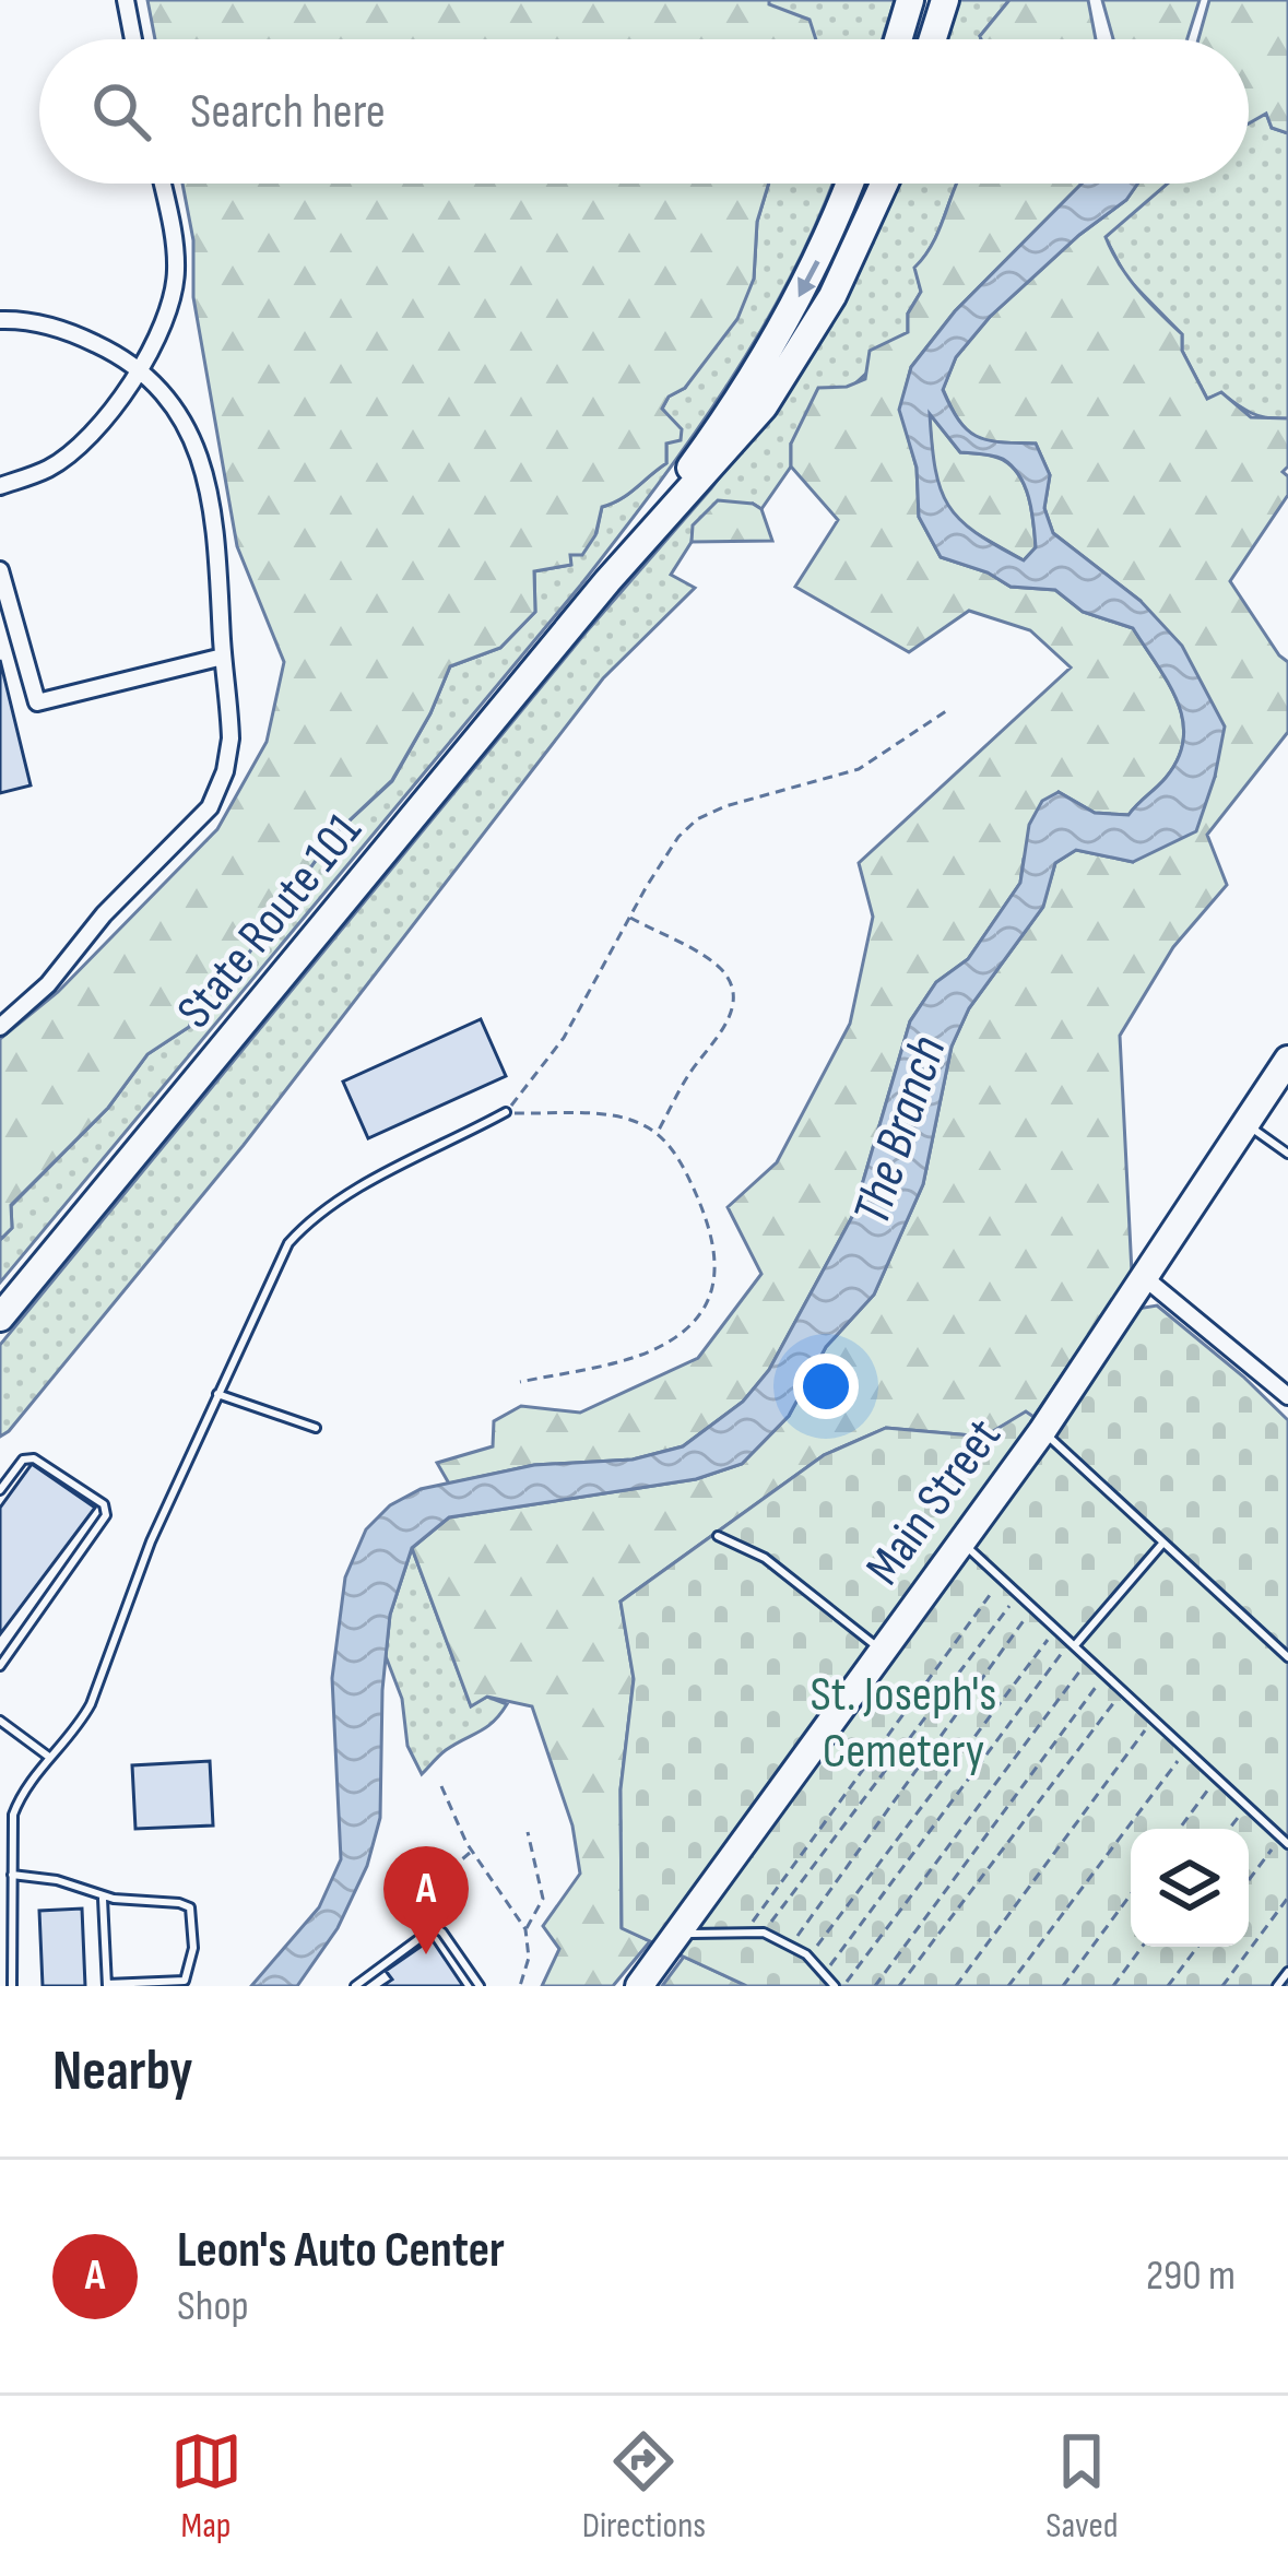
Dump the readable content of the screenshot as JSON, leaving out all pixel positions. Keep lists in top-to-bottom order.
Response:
{
  "streets": {
    "highway": ["State Route 101", "Main Street"]
  },
  "water": ["The Branch"],
  "parks": ["St. Joseph's Cemetery"],
  "page": {
    "search": "Search here",
    "pins": "A",
    "heading": "Nearby",
    "list": [
      {
        "mark": "A",
        "name": "Leon's Auto Center",
        "note": "Shop",
        "value": "290 m"
      }
    ],
    "nav": ["Map", "Directions", "Saved"]
  }
}
